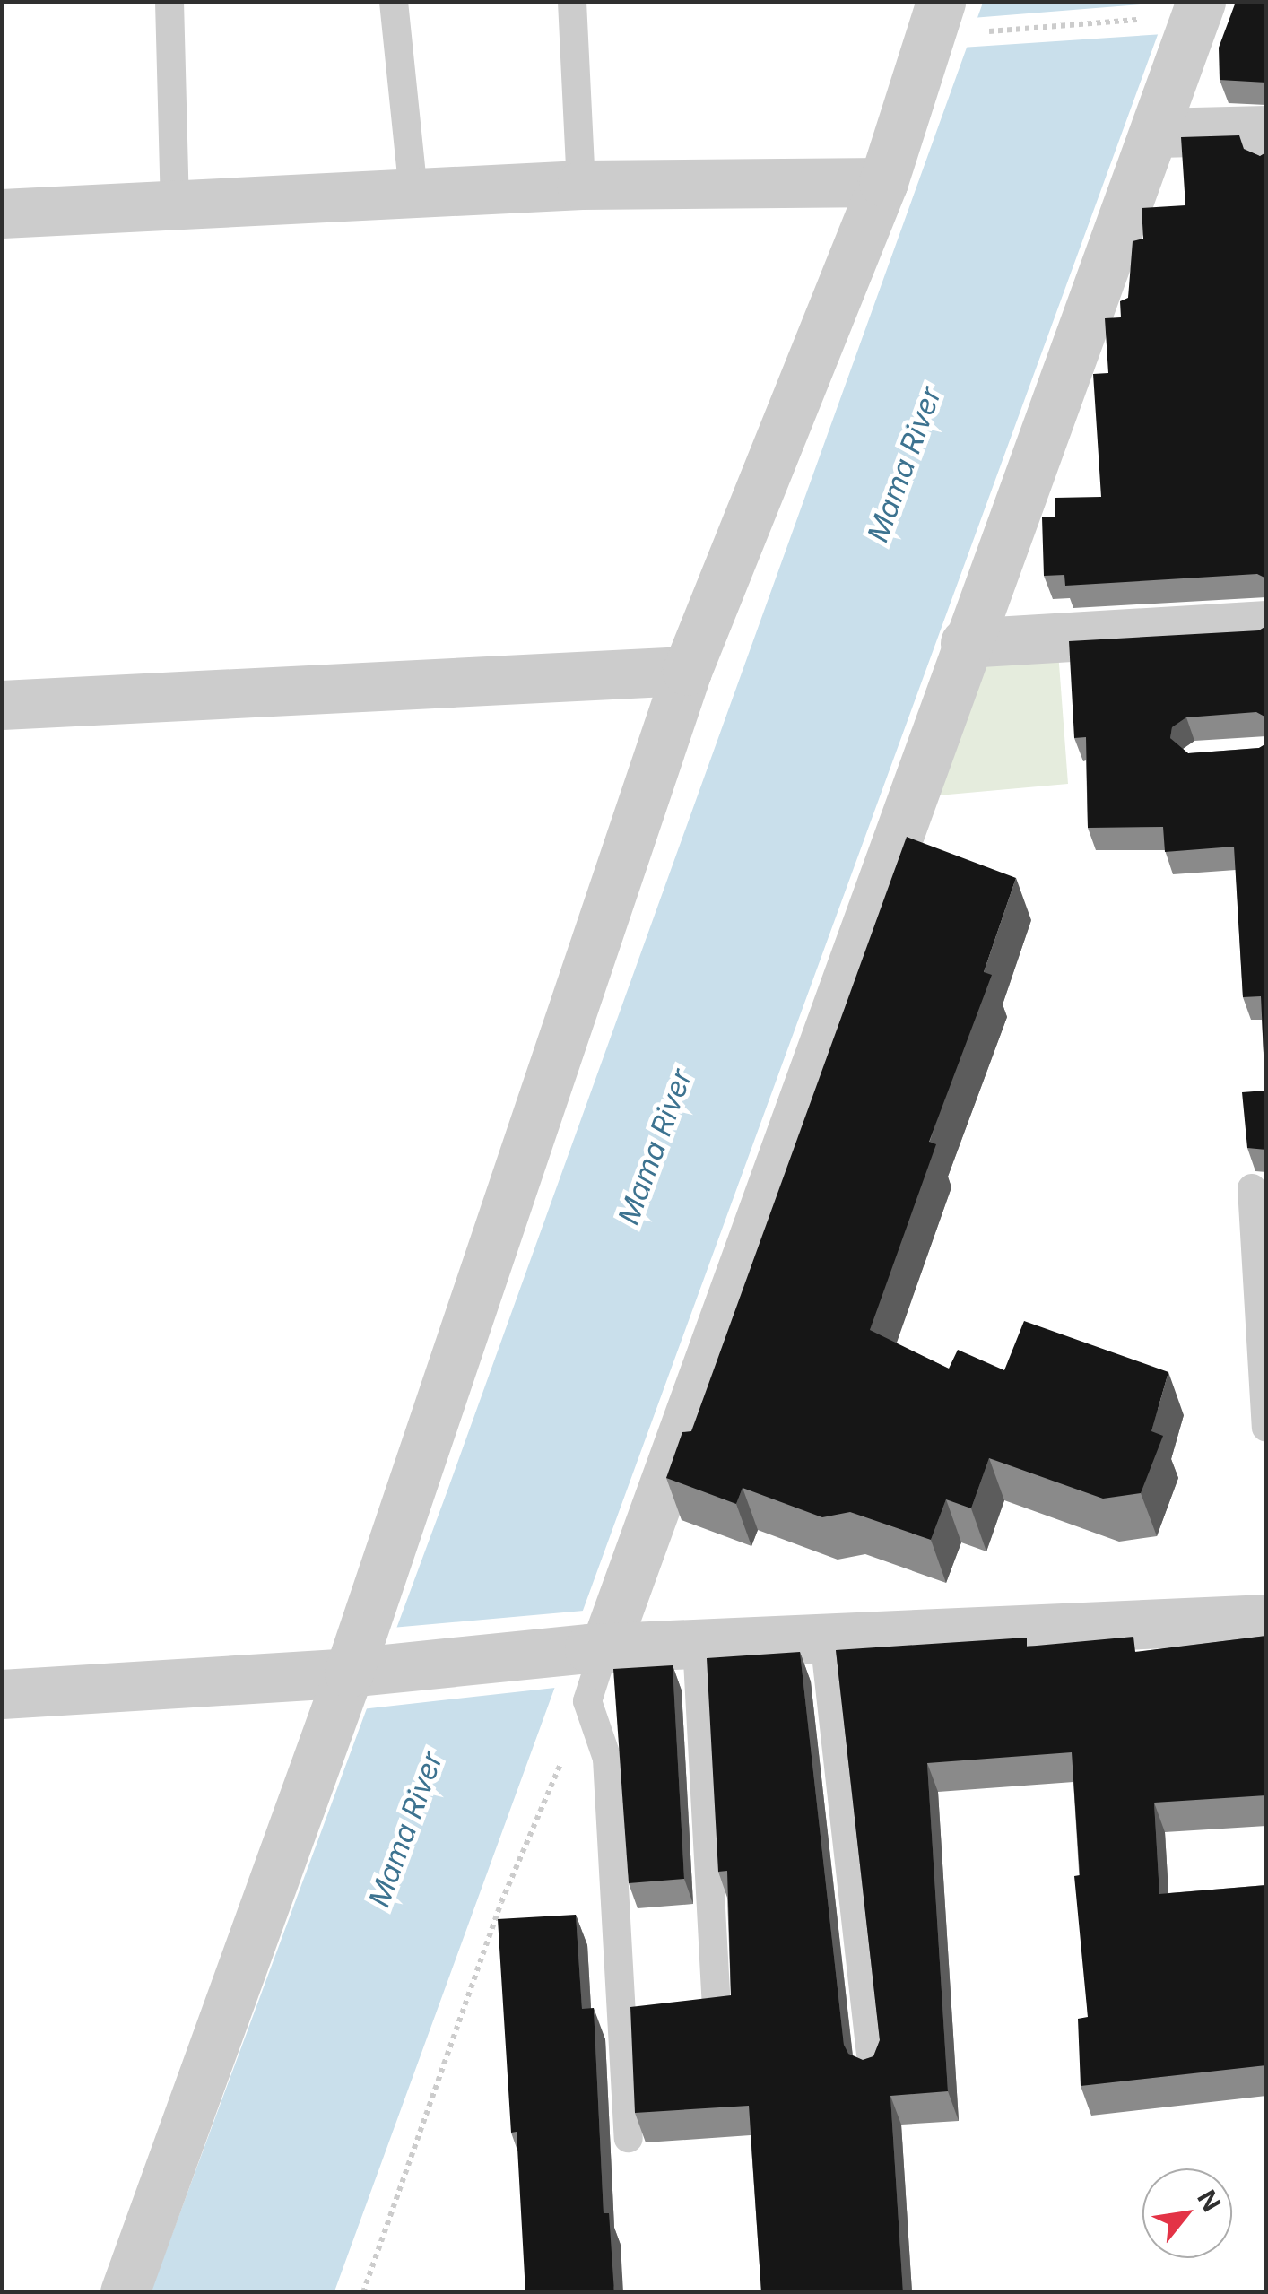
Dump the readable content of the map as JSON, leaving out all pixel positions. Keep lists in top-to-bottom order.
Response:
{
  "water": ["Mama River"],
  "north": "top right"
}
